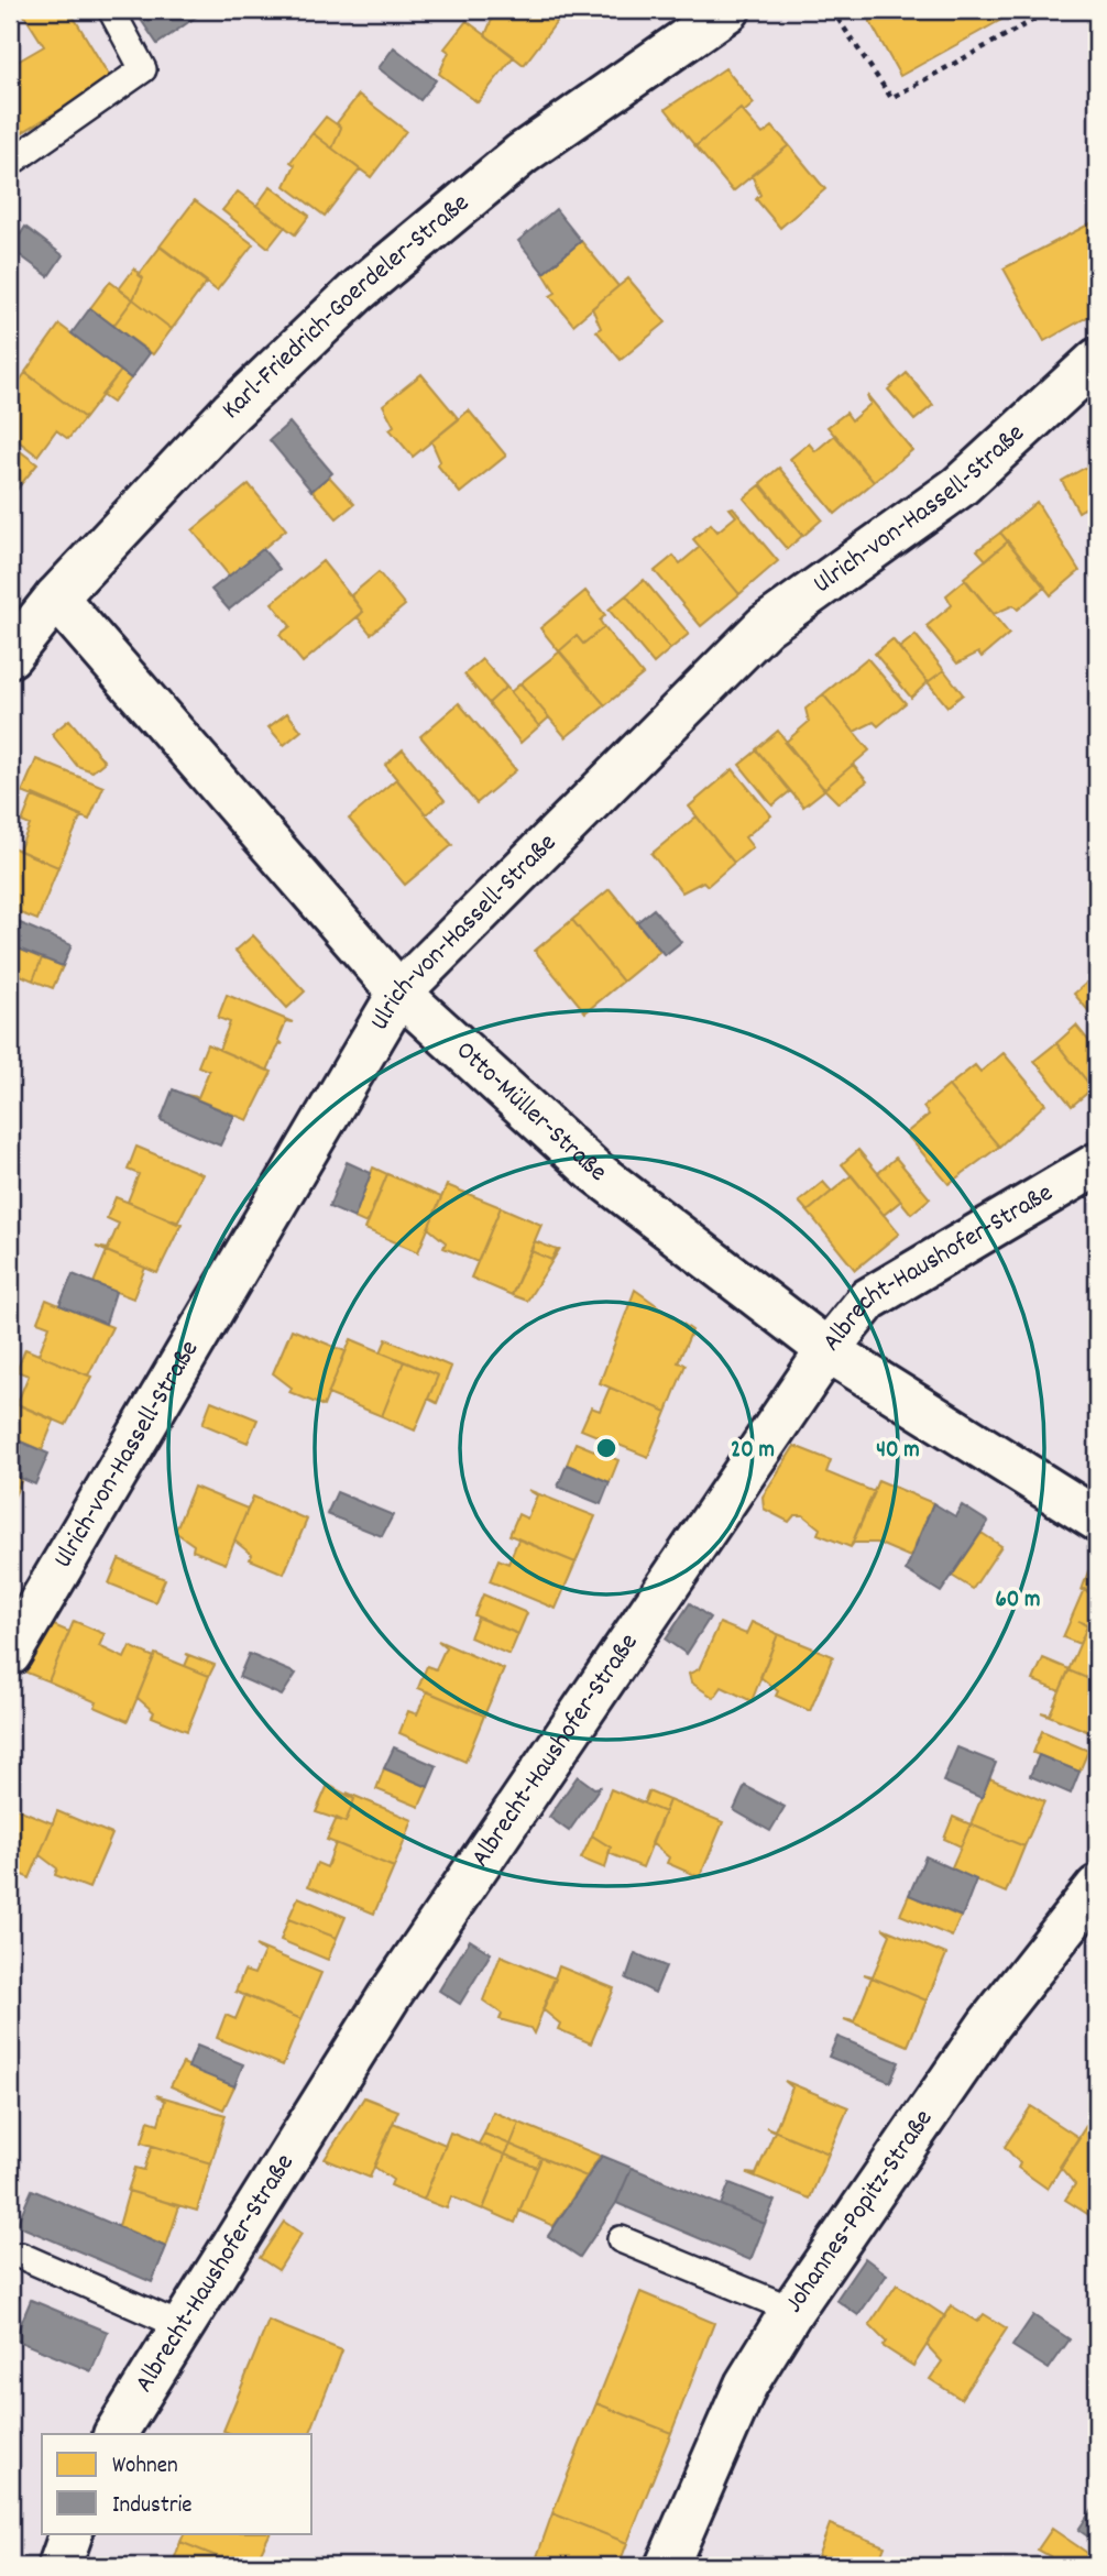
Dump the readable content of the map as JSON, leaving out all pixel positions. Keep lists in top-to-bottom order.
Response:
{
  "streets": {
    "street": [
      "Karl-Friedrich-Goerdeler-Straße",
      "Ulrich-von-Hassell-Straße",
      "Otto-Müller-Straße",
      "Albrecht-Haushofer-Straße",
      "Johannes-Popitz-Straße"
    ]
  },
  "crossings": [
    ["Karl-Friedrich-Goerdeler-Straße", "Otto-Müller-Straße"],
    ["Ulrich-von-Hassell-Straße", "Otto-Müller-Straße"],
    ["Otto-Müller-Straße", "Albrecht-Haushofer-Straße"]
  ],
  "legend": ["Wohnen", "Industrie"],
  "rings": ["20 m", "40 m", "60 m"]
}
